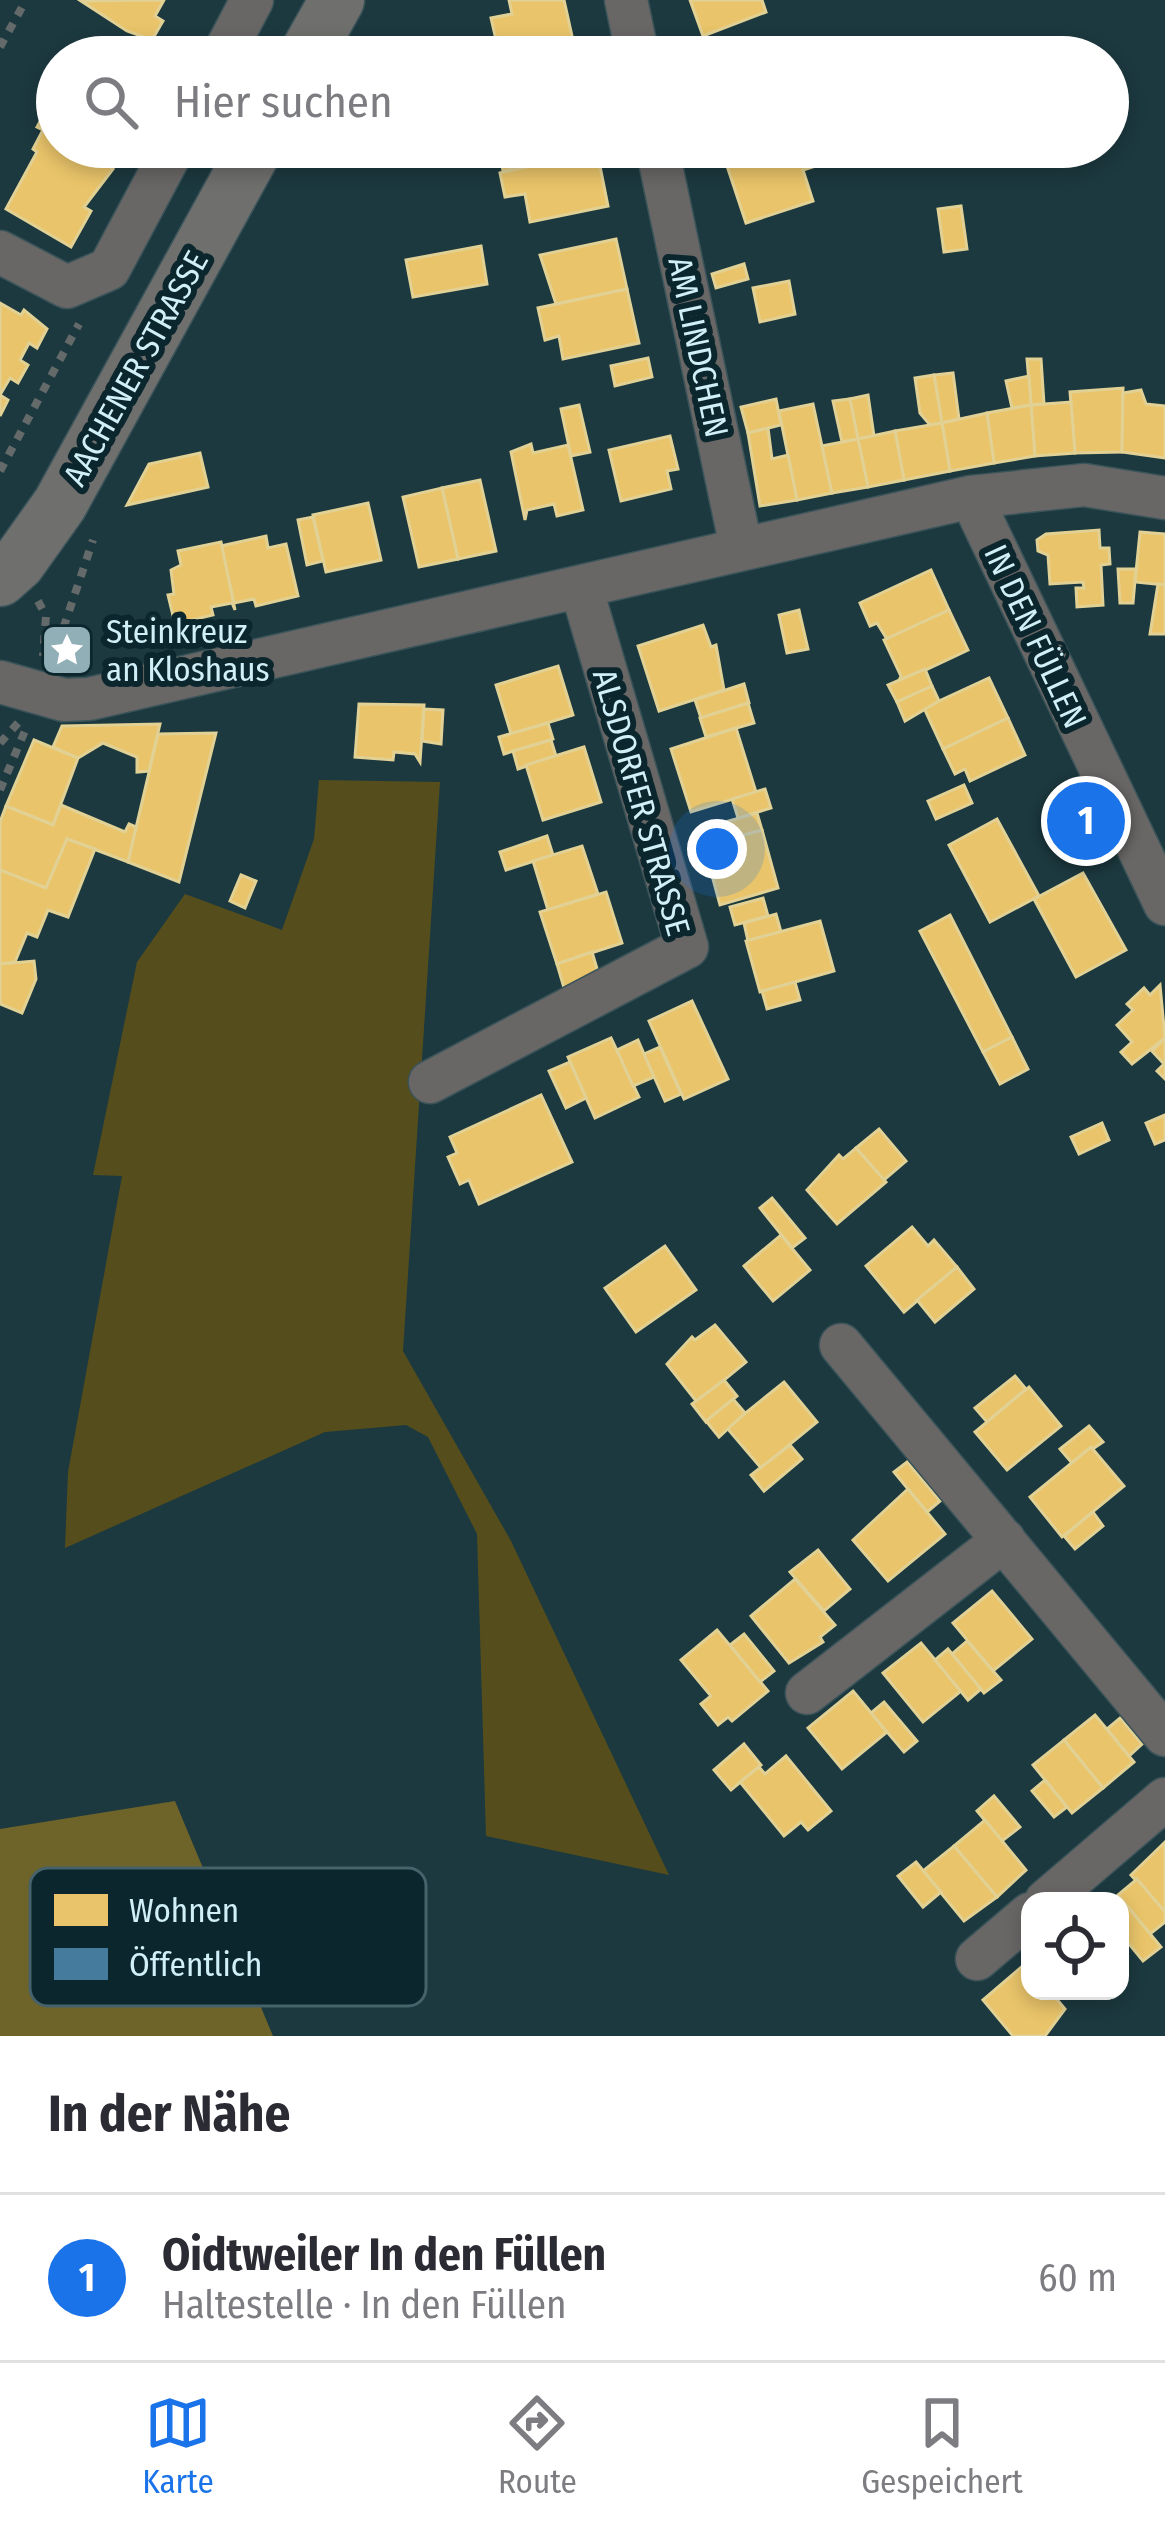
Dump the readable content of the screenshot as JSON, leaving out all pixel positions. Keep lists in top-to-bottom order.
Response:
{
  "streets": {
    "main road": ["AACHENER STRASSE"],
    "street": ["AM LINDCHEN", "IN DEN FÜLLEN", "ALSDORFER STRASSE"]
  },
  "places": {
    "place": ["Steinkreuz an Kloshaus"]
  },
  "legend": ["Wohnen", "Öffentlich"],
  "page": {
    "search": "Hier suchen",
    "pins": "1",
    "heading": "In der Nähe",
    "list": [
      {
        "mark": "1",
        "name": "Oidtweiler In den Füllen",
        "note": "Haltestelle · In den Füllen",
        "value": "60 m"
      }
    ],
    "nav": ["Karte", "Route", "Gespeichert"]
  }
}
